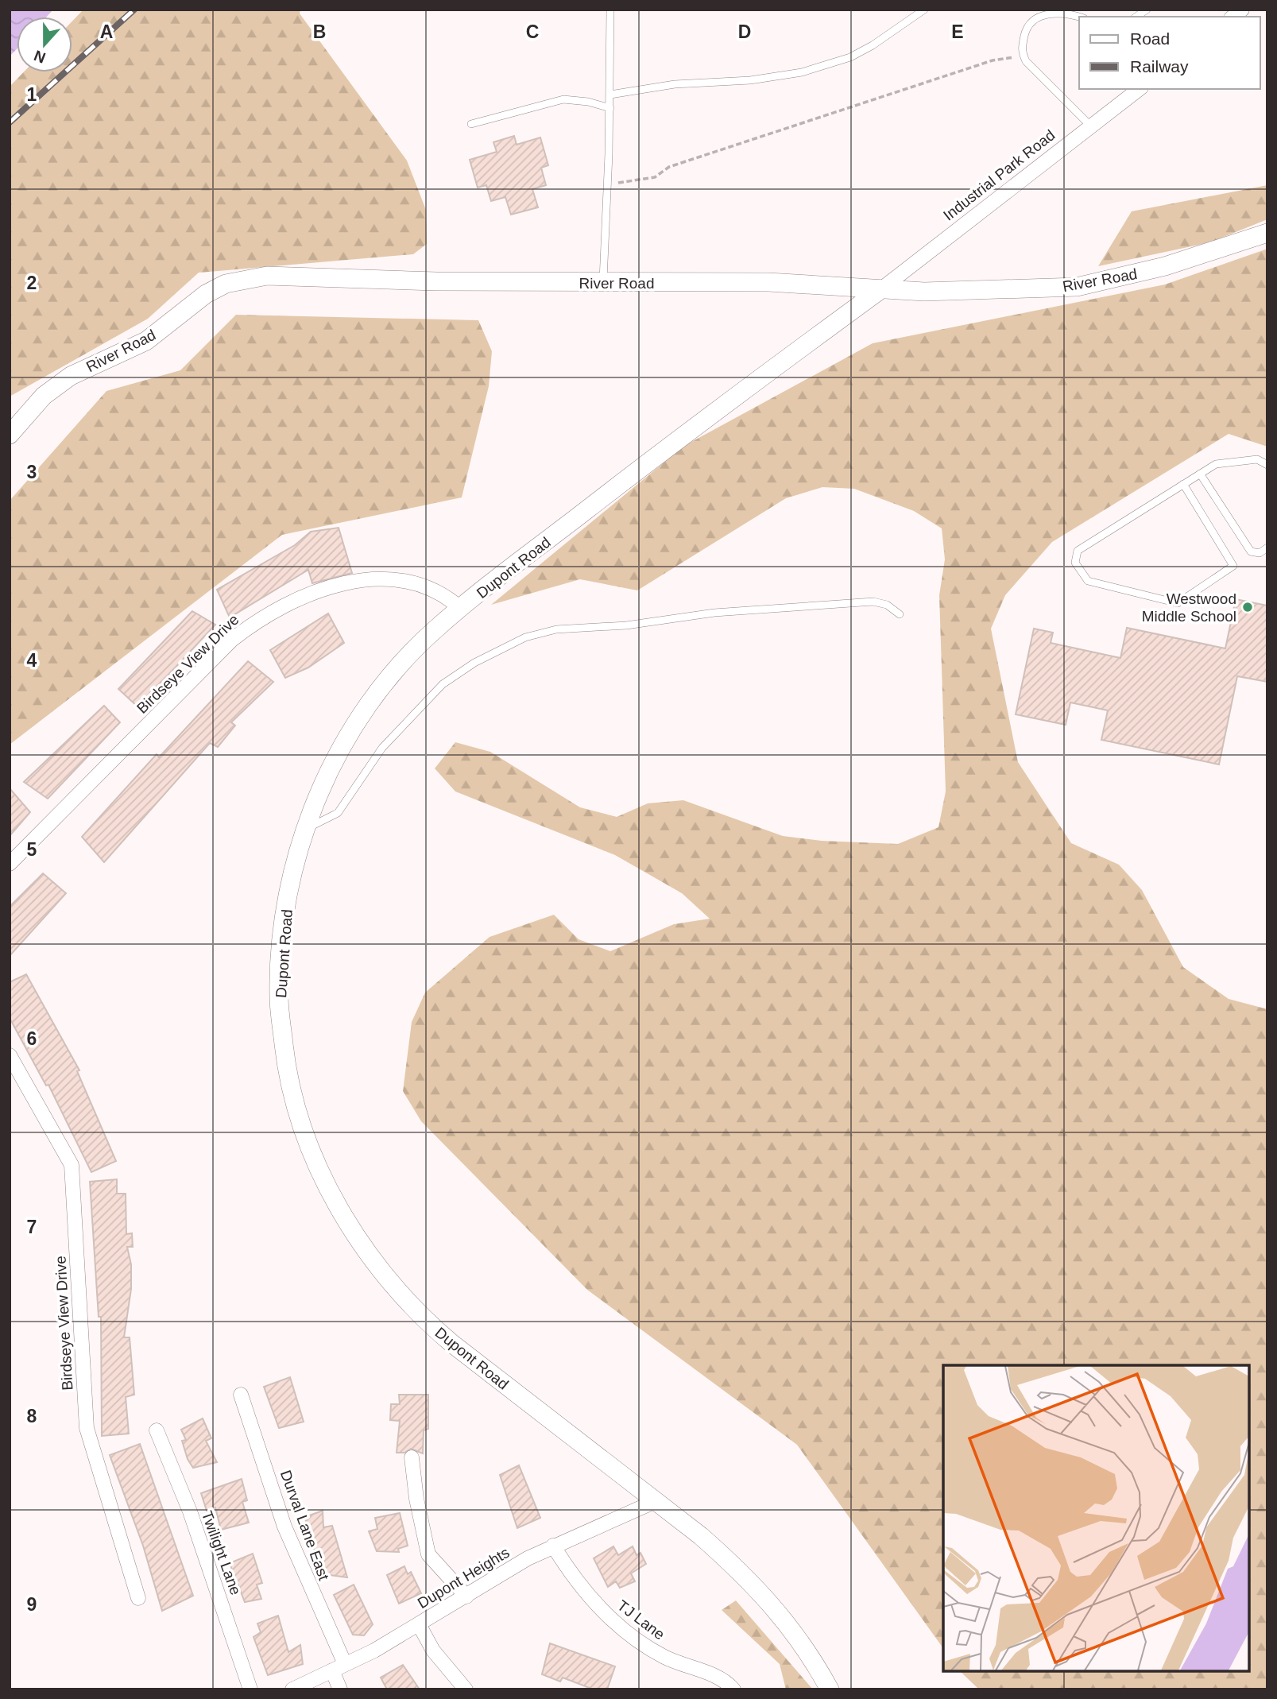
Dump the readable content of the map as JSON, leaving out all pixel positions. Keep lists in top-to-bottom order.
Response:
{
  "streets": {
    "street": [
      "Industrial Park Road",
      "River Road",
      "Dupont Road",
      "Birdseye View Drive",
      "Durval Lane East",
      "Twilight Lane",
      "Dupont Heights",
      "TJ Lane"
    ]
  },
  "crossings": [
    ["Industrial Park Road", "River Road"],
    ["Industrial Park Road", "Dupont Road"],
    ["River Road", "Dupont Road"],
    ["Dupont Road", "Birdseye View Drive"],
    ["Dupont Road", "Dupont Heights"],
    ["Durval Lane East", "Dupont Heights"],
    ["Dupont Heights", "TJ Lane"]
  ],
  "places": ["Westwood Middle School"],
  "legend": ["Road", "Railway"],
  "north": "bottom",
  "grid": {
    "columns": [
      "A",
      "B",
      "C",
      "D",
      "E"
    ],
    "rows": [
      "1",
      "2",
      "3",
      "4",
      "5",
      "6",
      "7",
      "8",
      "9"
    ]
  }
}
